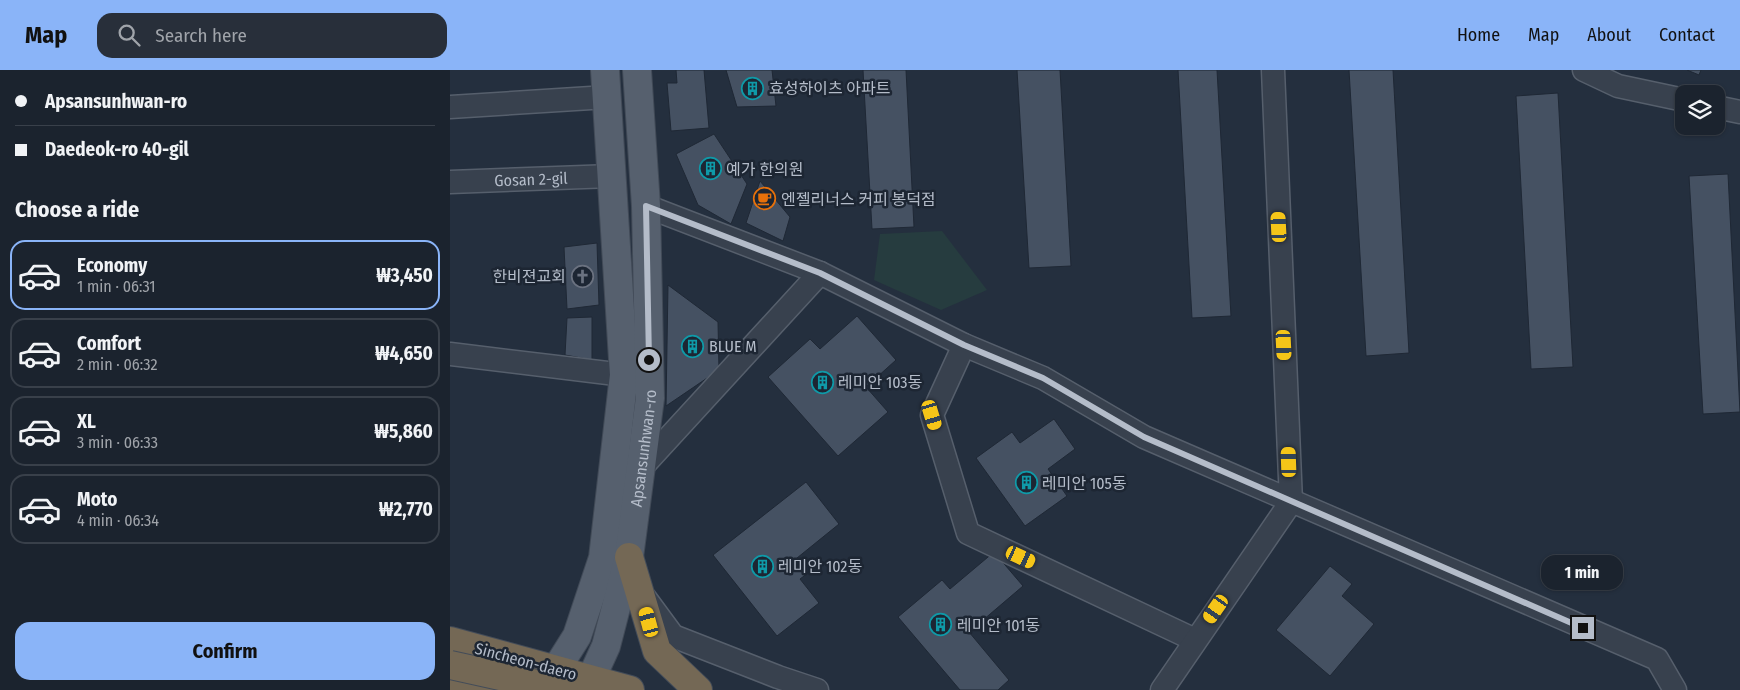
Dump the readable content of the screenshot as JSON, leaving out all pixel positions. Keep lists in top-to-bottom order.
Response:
{
  "streets": {
    "highway": ["Sincheon-daero"],
    "main road": ["Apsansunhwan-ro"],
    "street": ["Gosan 2-gil"]
  },
  "crossings": [
    ["Gosan 2-gil", "Apsansunhwan-ro"],
    ["Apsansunhwan-ro", "Sincheon-daero"]
  ],
  "places": {
    "building": [
      "효성하이츠 아파트",
      "예가 한의원",
      "BLUE M",
      "레미안 103동",
      "레미안 105동",
      "레미안 102동",
      "레미안 101동"
    ],
    "cafe": ["엔젤리너스 커피 봉덕점"],
    "church": ["한비젼교회"]
  },
  "page": {
    "header": "Map",
    "search": "Search here",
    "nav": [
      "Home",
      "Map",
      "About",
      "Contact"
    ],
    "banner": ["Apsansunhwan-ro", "Daedeok-ro 40-gil"],
    "heading": "Choose a ride",
    "list": [
      {
        "name": "Economy",
        "note": "1 min · 06:31",
        "value": "₩3,450"
      },
      {
        "name": "Comfort",
        "note": "2 min · 06:32",
        "value": "₩4,650"
      },
      {
        "name": "XL",
        "note": "3 min · 06:33",
        "value": "₩5,860"
      },
      {
        "name": "Moto",
        "note": "4 min · 06:34",
        "value": "₩2,770"
      }
    ],
    "bubble": "1 min",
    "buttons": "Confirm"
  }
}
